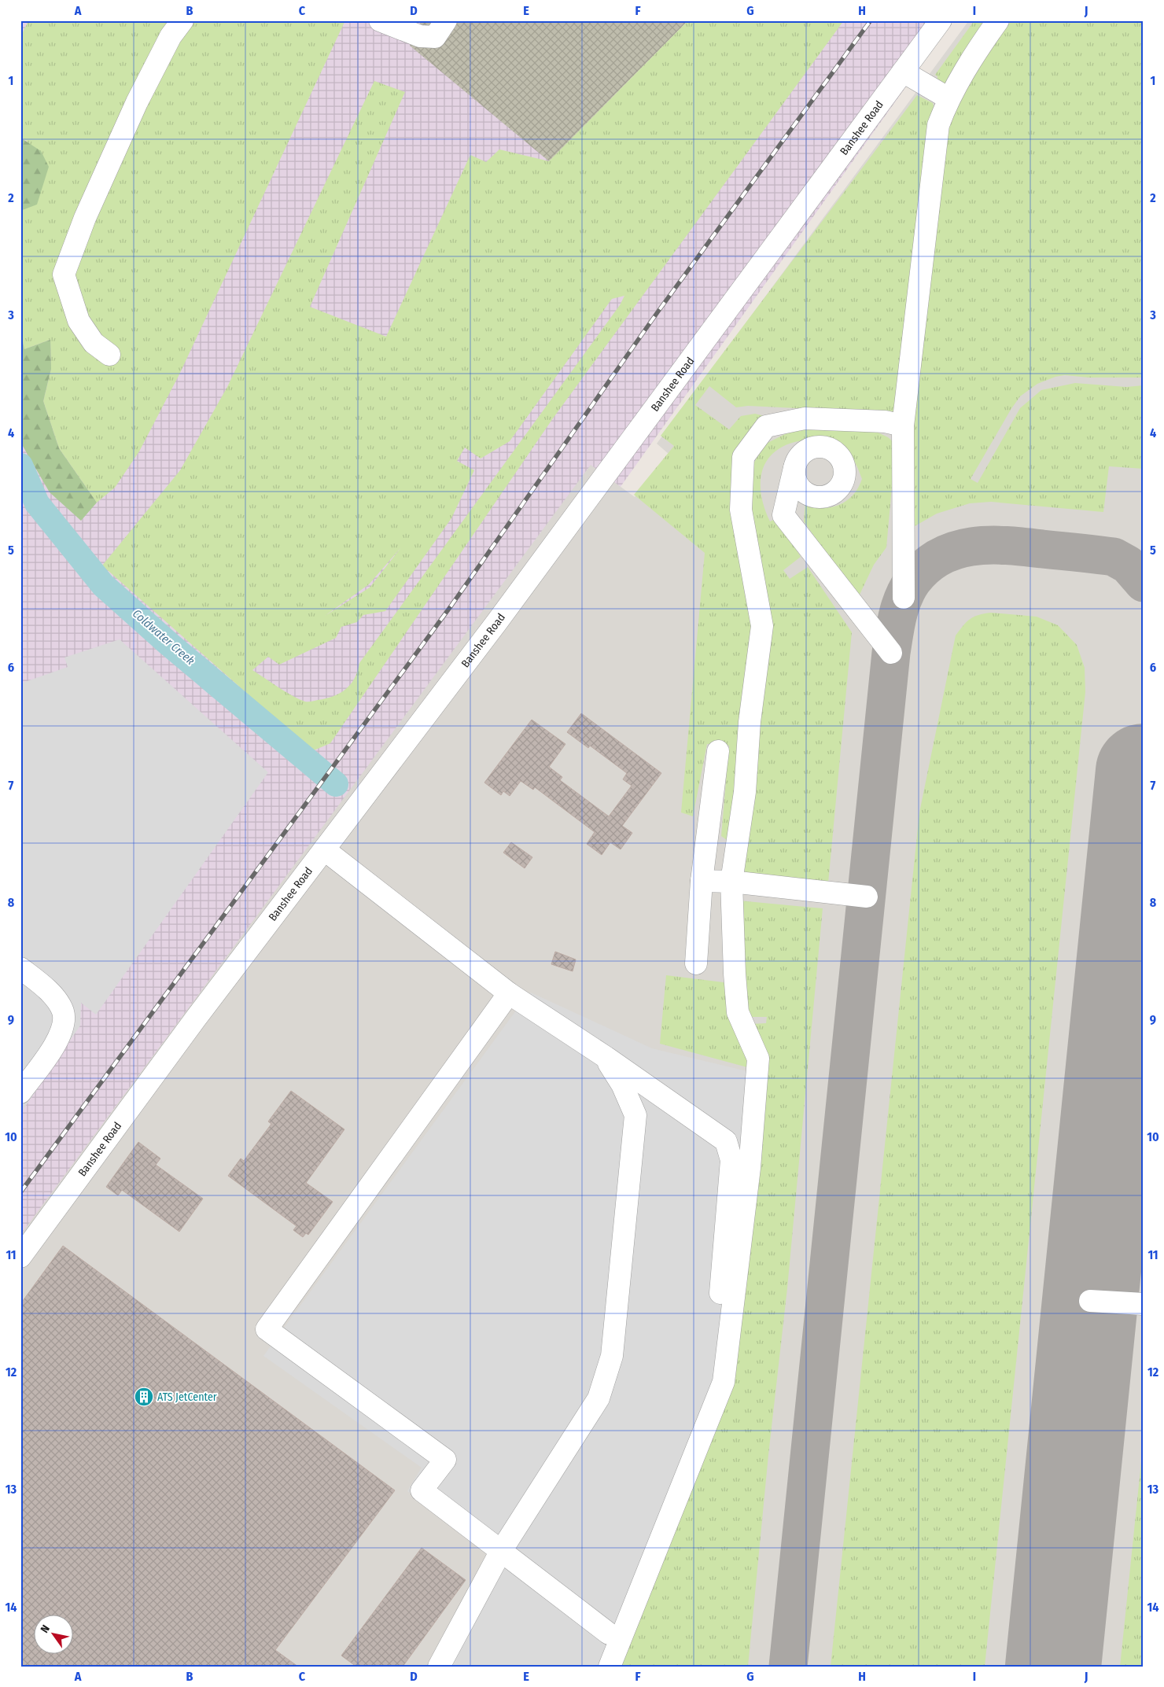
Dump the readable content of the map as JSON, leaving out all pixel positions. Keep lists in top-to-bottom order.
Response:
{
  "streets": {
    "street": ["Banshee Road"]
  },
  "water": ["Coldwater Creek"],
  "places": {
    "building": ["ATS JetCenter"]
  },
  "north": "top left",
  "grid": {
    "columns": [
      "A",
      "B",
      "C",
      "D",
      "E",
      "F",
      "G",
      "H",
      "I",
      "J"
    ],
    "rows": [
      "1",
      "2",
      "3",
      "4",
      "5",
      "6",
      "7",
      "8",
      "9",
      "10",
      "11",
      "12",
      "13",
      "14"
    ]
  }
}
